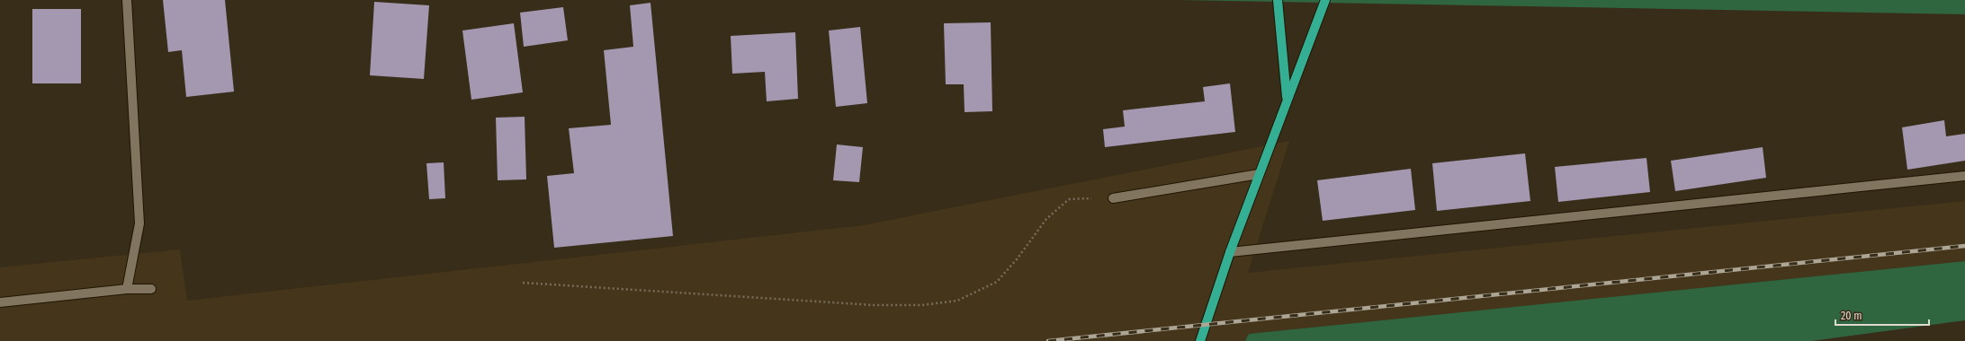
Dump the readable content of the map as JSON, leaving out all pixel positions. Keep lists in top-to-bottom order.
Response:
{
  "scale_bar": "20 m"
}
